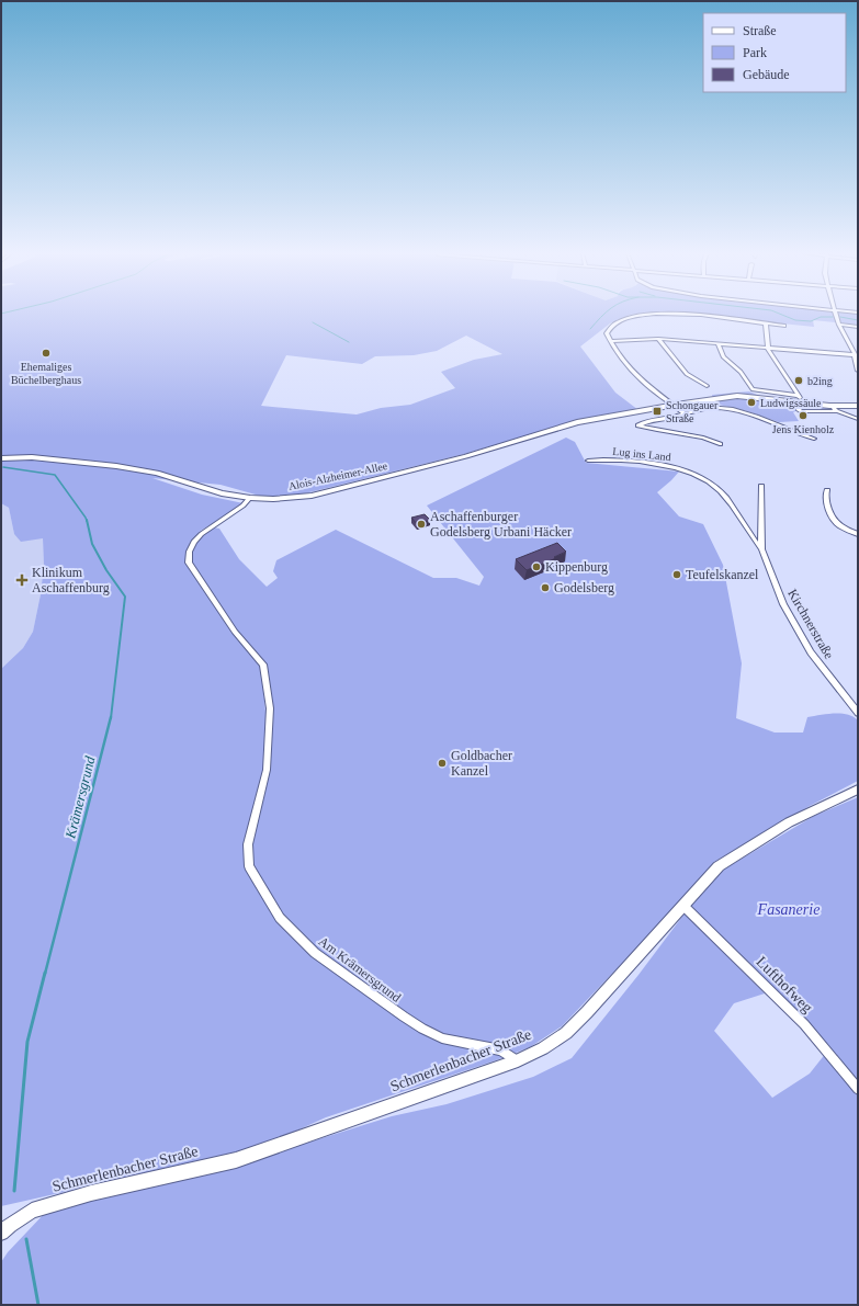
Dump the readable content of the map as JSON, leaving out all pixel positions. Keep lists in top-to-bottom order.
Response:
{
  "streets": {
    "street": [
      "Lug ins Land",
      "Alois-Alzheimer-Allee",
      "Kirchnerstraße",
      "Am Krämersgrund",
      "Lufthofweg",
      "Schmerlenbacher Straße"
    ]
  },
  "crossings": [
    ["Lug ins Land", "Kirchnerstraße"],
    ["Alois-Alzheimer-Allee", "Am Krämersgrund"],
    ["Am Krämersgrund", "Schmerlenbacher Straße"],
    ["Lufthofweg", "Schmerlenbacher Straße"]
  ],
  "water": ["Krämersgrund"],
  "parks": ["Fasanerie"],
  "places": {
    "other": [
      "Ehemaliges Büchelberghaus",
      "b2ing",
      "Ludwigssäule",
      "Jens Kienholz",
      "Aschaffenburger Godelsberg Urbani Häcker",
      "Kippenburg",
      "Teufelskanzel",
      "Godelsberg",
      "Goldbacher Kanzel"
    ],
    "transit": ["Schongauer Straße"],
    "health": ["Klinikum Aschaffenburg"]
  },
  "legend": ["Straße", "Park", "Gebäude"]
}
